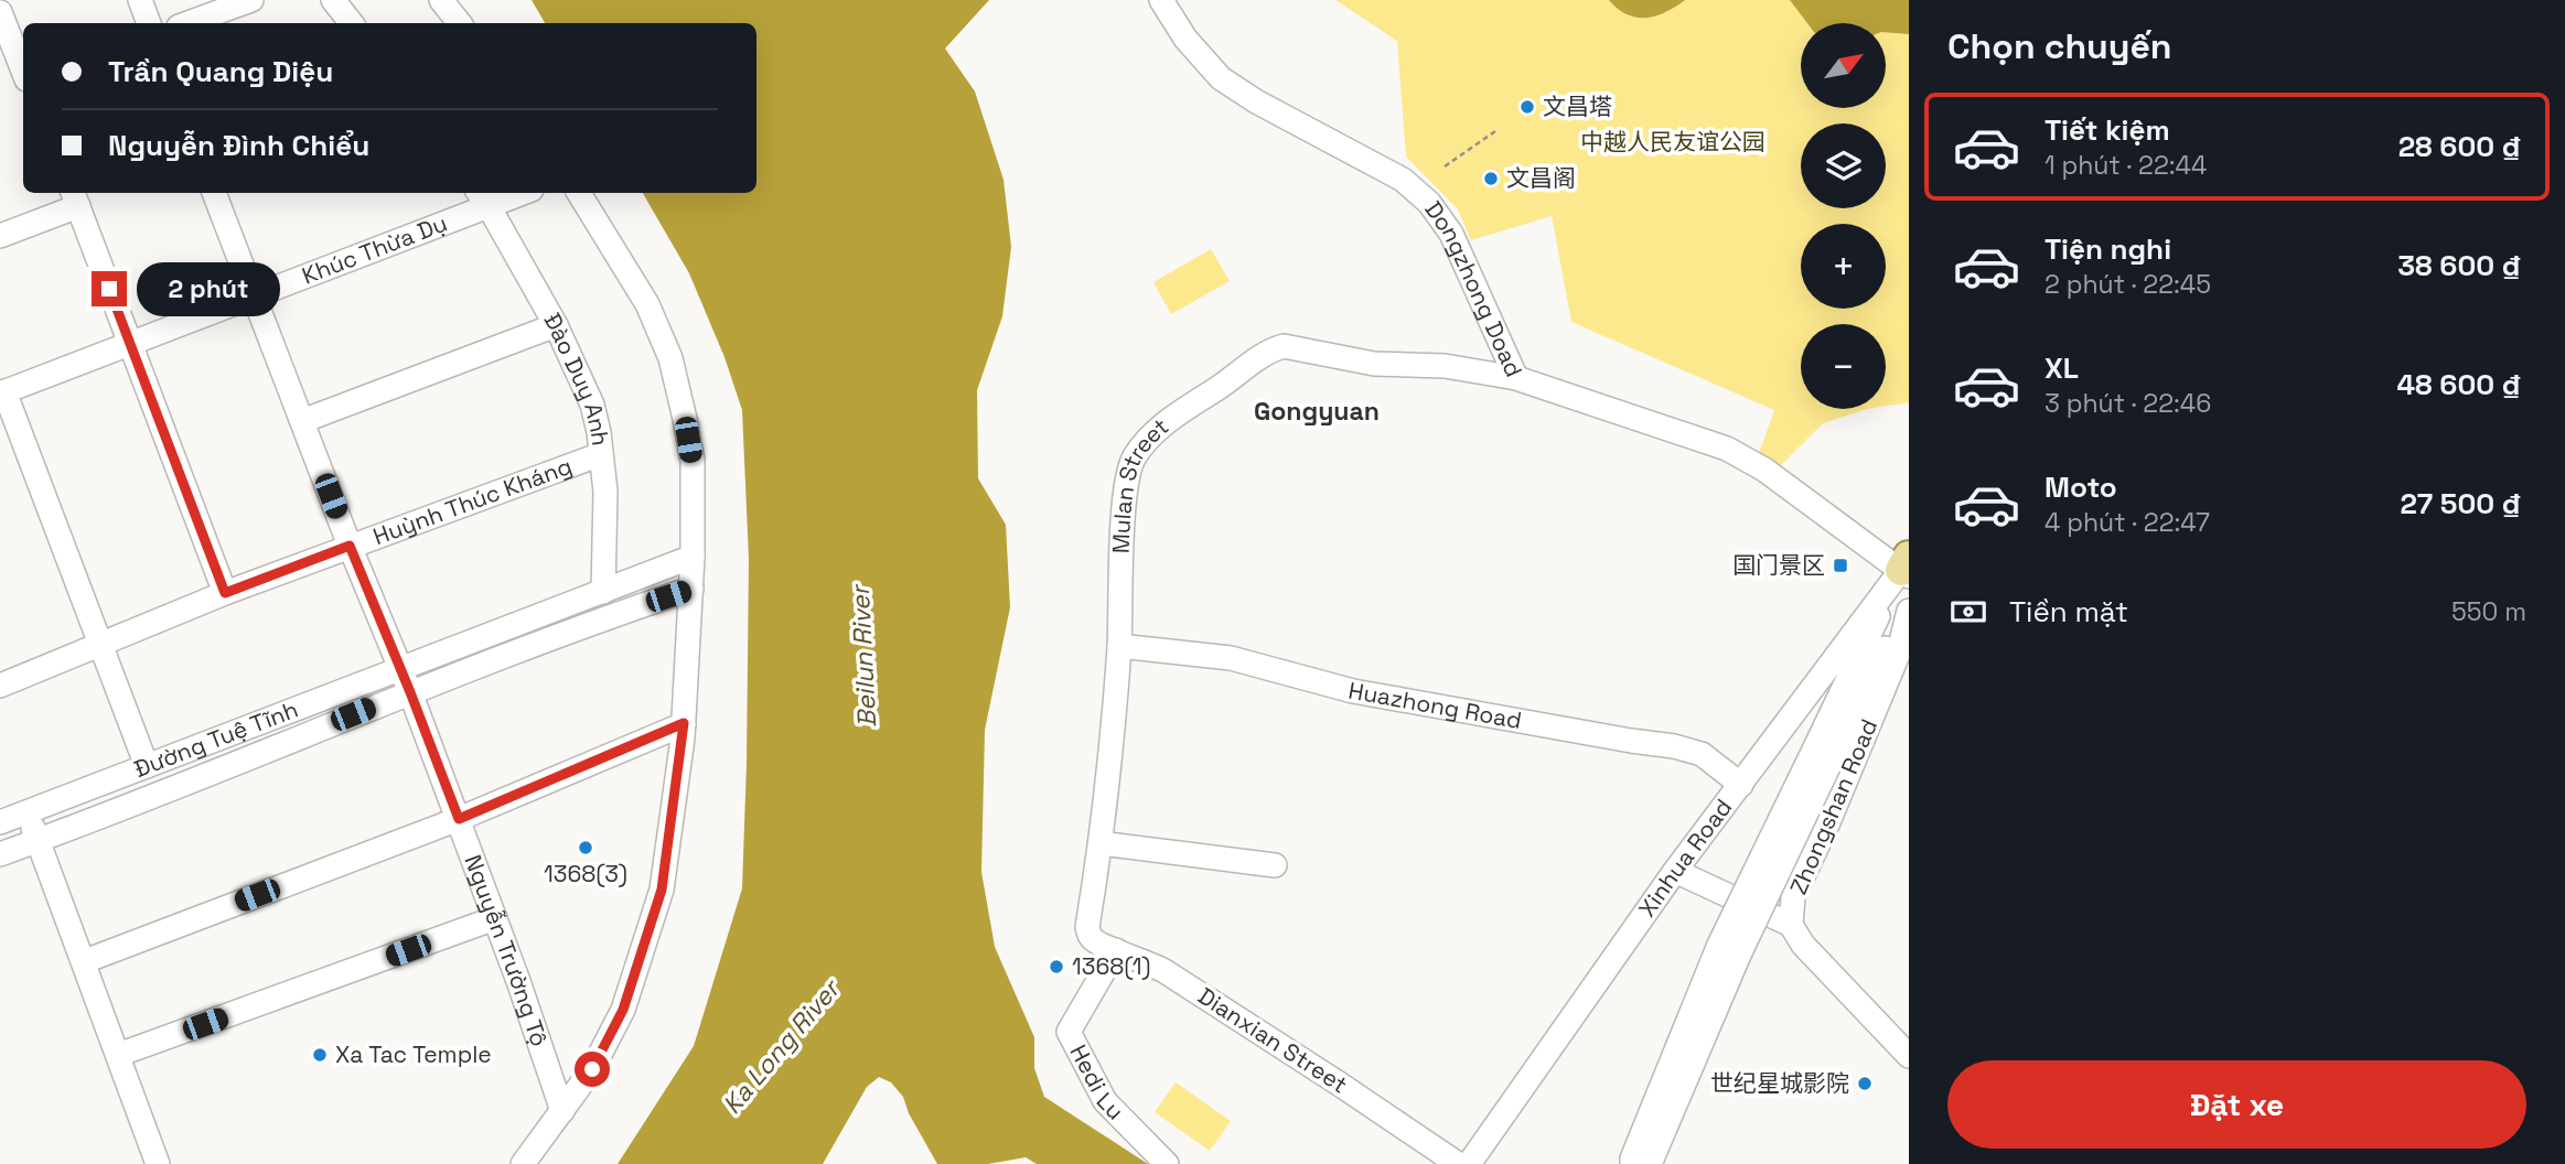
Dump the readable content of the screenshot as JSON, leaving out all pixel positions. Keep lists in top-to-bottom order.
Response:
{
  "streets": {
    "street": [
      "Khúc Thừa Dụ",
      "Dongzhong Doad",
      "Đào Duy Anh",
      "Mulan Street",
      "Huỳnh Thúc Kháng",
      "Huazhong Road",
      "Đường Tuệ Tĩnh",
      "Zhongshan Road",
      "Xinhua Road",
      "Nguyễn Trường Tộ",
      "Dianxian Street",
      "Hedi Lu"
    ]
  },
  "crossings": [
    ["Khúc Thừa Dụ", "Đào Duy Anh"],
    ["Khúc Thừa Dụ", "Nguyễn Trường Tộ"],
    ["Dongzhong Doad", "Mulan Street"],
    ["Dongzhong Doad", "Xinhua Road"],
    ["Đào Duy Anh", "Huỳnh Thúc Kháng"],
    ["Đào Duy Anh", "Đường Tuệ Tĩnh"],
    ["Mulan Street", "Huazhong Road"],
    ["Mulan Street", "Dianxian Street"],
    ["Huỳnh Thúc Kháng", "Nguyễn Trường Tộ"],
    ["Huazhong Road", "Xinhua Road"],
    ["Đường Tuệ Tĩnh", "Nguyễn Trường Tộ"],
    ["Dianxian Street", "Hedi Lu"]
  ],
  "districts": ["Gongyuan"],
  "water": ["Beilun River", "Ka Long River"],
  "parks": ["中越人民友谊公园"],
  "places": {
    "other": [
      "文昌塔",
      "文昌阁",
      "1368(3)",
      "1368(1)",
      "Xa Tac Temple",
      "世纪星城影院"
    ],
    "transit": ["国门景区"]
  },
  "north": "top right",
  "page": {
    "heading": "Chọn chuyến",
    "map_buttons": ["+", "−"],
    "banner": ["Trần Quang Diệu", "Nguyễn Đình Chiểu"],
    "list": [
      {
        "name": "Tiết kiệm",
        "note": "1 phút · 22:44",
        "value": "28 600 ₫"
      },
      {
        "name": "Tiện nghi",
        "note": "2 phút · 22:45",
        "value": "38 600 ₫"
      },
      {
        "name": "XL",
        "note": "3 phút · 22:46",
        "value": "48 600 ₫"
      },
      {
        "name": "Moto",
        "note": "4 phút · 22:47",
        "value": "27 500 ₫"
      }
    ],
    "bubble": "2 phút",
    "pay": ["Tiền mặt", "550 m"],
    "buttons": "Đặt xe"
  }
}
